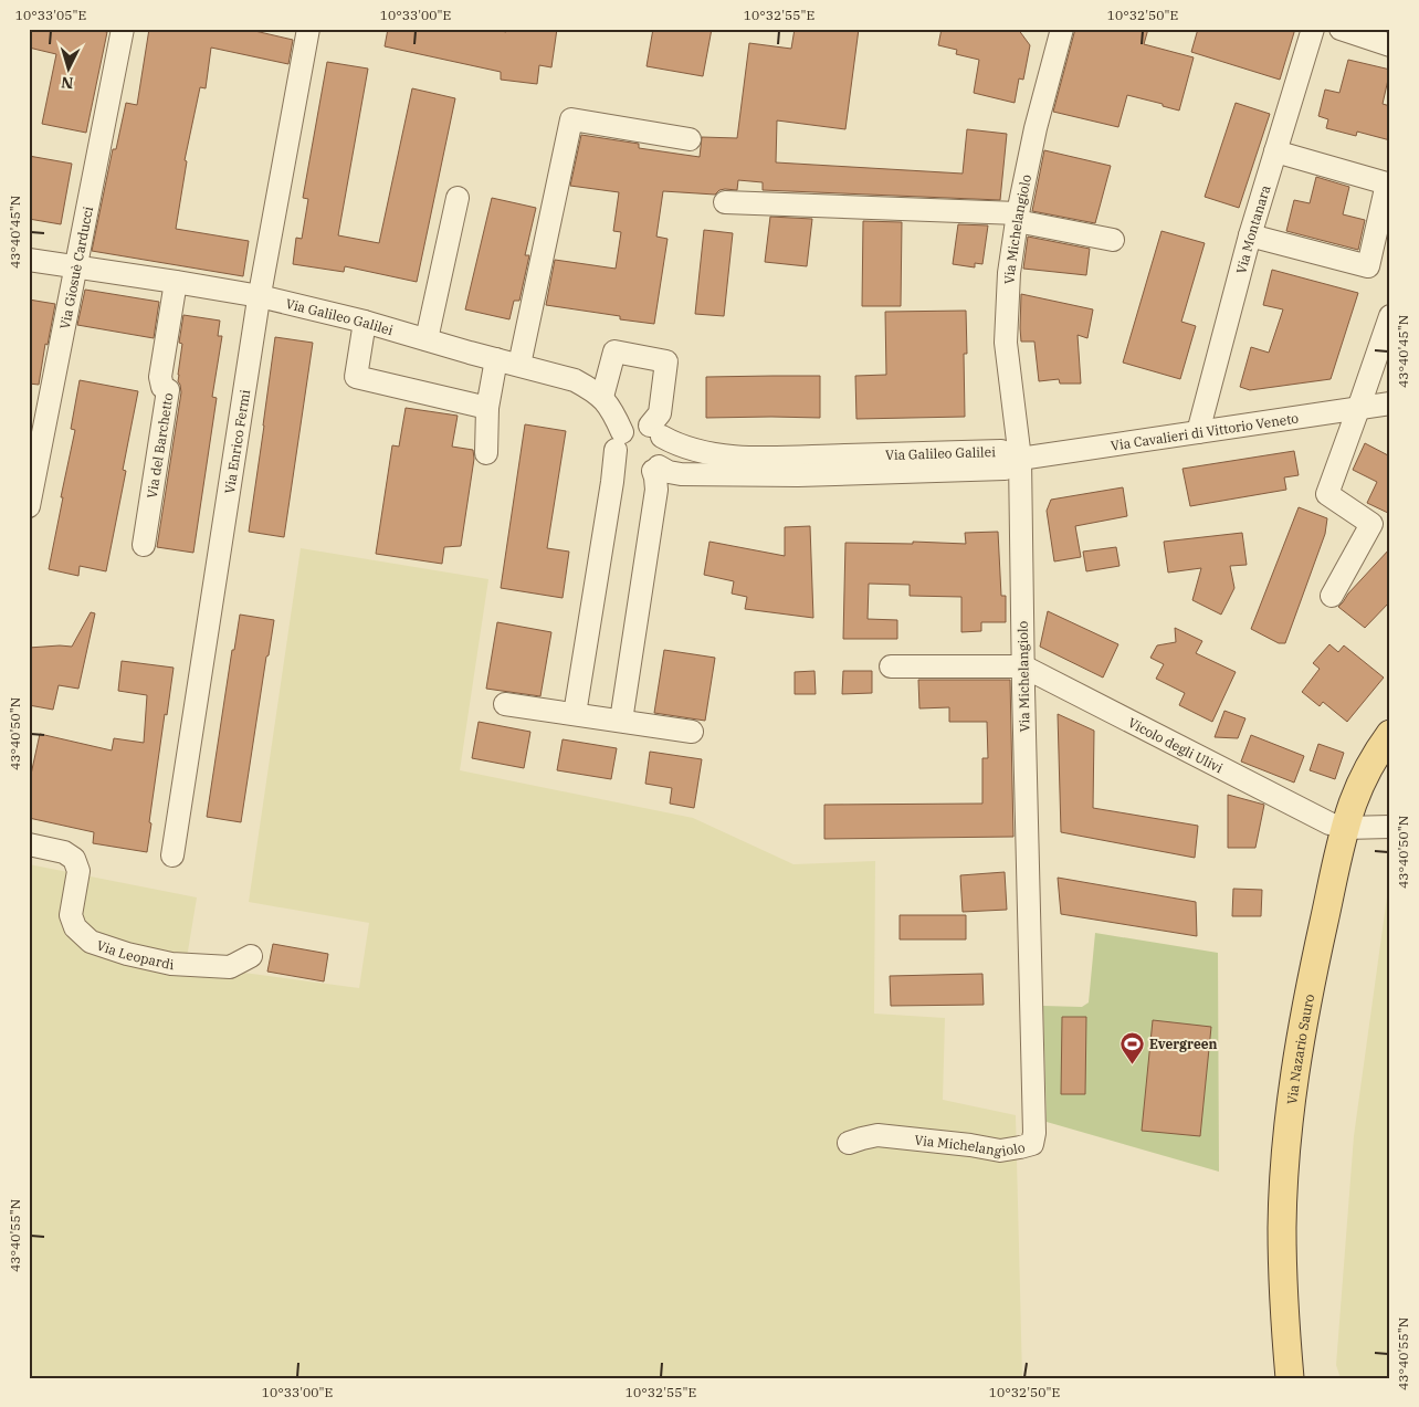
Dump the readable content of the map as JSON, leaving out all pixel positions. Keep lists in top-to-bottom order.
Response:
{
  "streets": {
    "main road": ["Via Nazario Sauro"],
    "street": [
      "Via Michelangiolo",
      "Via Montanara",
      "Via Giosuè Carducci",
      "Via Galileo Galilei",
      "Via Cavalieri di Vittorio Veneto",
      "Via Enrico Fermi",
      "Via del Barchetto",
      "Vicolo degli Ulivi",
      "Via Leopardi"
    ]
  },
  "crossings": [
    ["Via Michelangiolo", "Via Galileo Galilei"],
    ["Via Michelangiolo", "Via Cavalieri di Vittorio Veneto"],
    ["Via Michelangiolo", "Vicolo degli Ulivi"],
    ["Via Montanara", "Via Cavalieri di Vittorio Veneto"],
    ["Via Giosuè Carducci", "Via Galileo Galilei"],
    ["Via Galileo Galilei", "Via Cavalieri di Vittorio Veneto"],
    ["Via Galileo Galilei", "Via Enrico Fermi"],
    ["Via Galileo Galilei", "Via del Barchetto"],
    ["Vicolo degli Ulivi", "Via Nazario Sauro"]
  ],
  "places": {
    "sports": ["Evergreen"]
  },
  "north": "bottom",
  "coordinates": [
    "10°33'05\"E",
    "10°33'00\"E",
    "10°32'55\"E",
    "10°32'50\"E",
    "43°40'45\"N",
    "43°40'50\"N",
    "43°40'55\"N"
  ]
}
